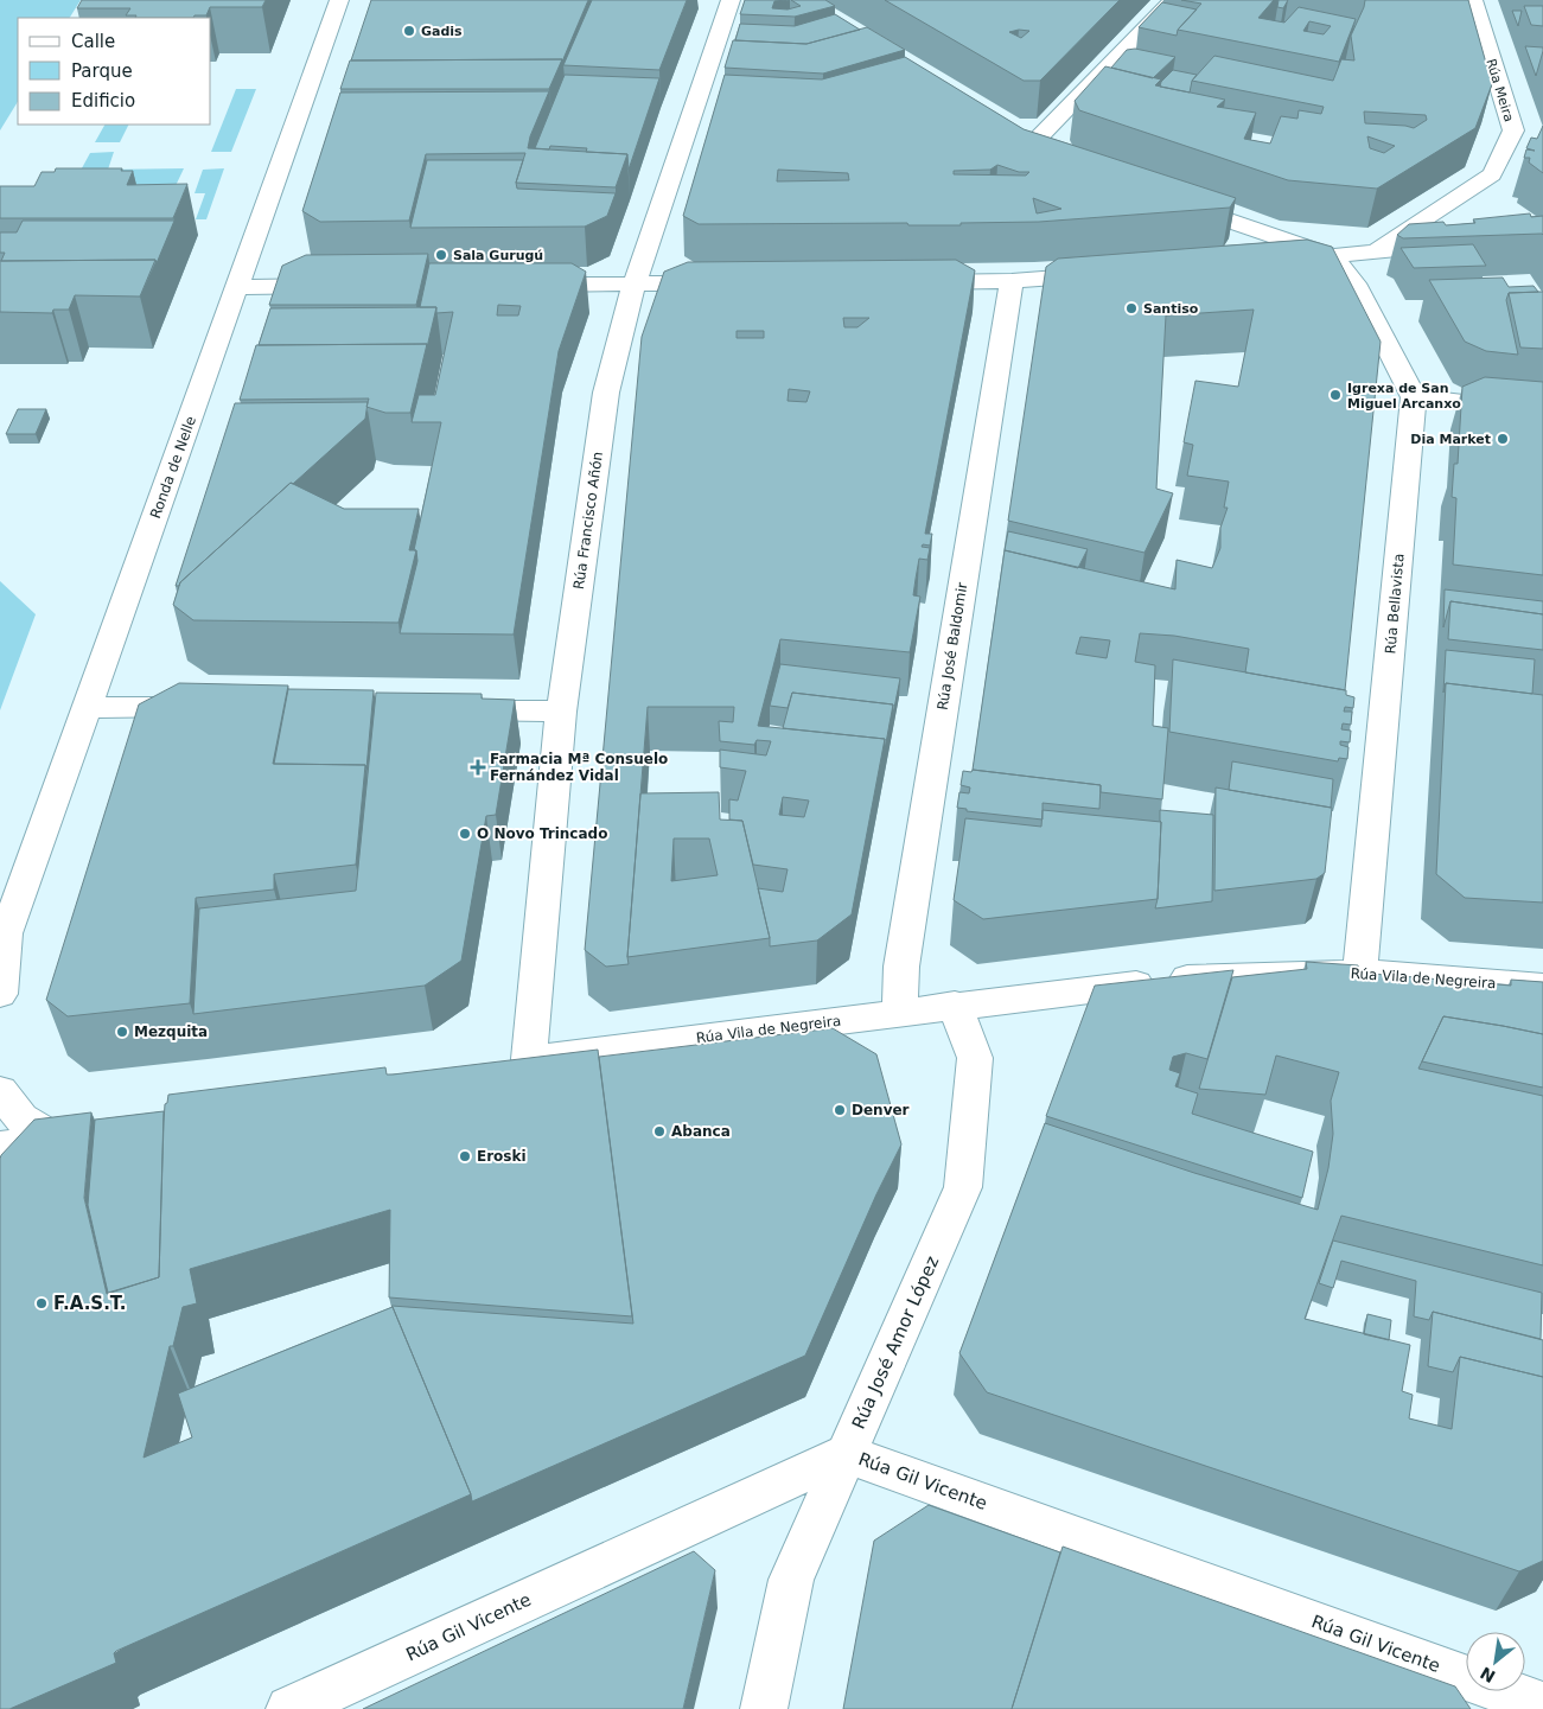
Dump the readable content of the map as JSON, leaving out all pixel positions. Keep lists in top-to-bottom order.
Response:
{
  "streets": {
    "street": [
      "Rúa Meira",
      "Ronda de Nelle",
      "Rúa Francisco Añón",
      "Rúa Bellavista",
      "Rúa José Baldomir",
      "Rúa Vila de Negreira",
      "Rúa José Amor López",
      "Rúa Gil Vicente"
    ]
  },
  "crossings": [
    ["Rúa Francisco Añón", "Rúa Vila de Negreira"],
    ["Rúa Bellavista", "Rúa Vila de Negreira"],
    ["Rúa José Baldomir", "Rúa Vila de Negreira"],
    ["Rúa Vila de Negreira", "Rúa José Amor López"],
    ["Rúa José Amor López", "Rúa Gil Vicente"]
  ],
  "places": {
    "other": [
      "Gadis",
      "Sala Gurugú",
      "Santiso",
      "Igrexa de San Miguel Arcanxo",
      "Dia Market",
      "O Novo Trincado",
      "Mezquita",
      "Denver",
      "Abanca",
      "Eroski",
      "F.A.S.T."
    ],
    "health": ["Farmacia Mª Consuelo Fernández Vidal"]
  },
  "legend": ["Calle", "Parque", "Edificio"],
  "north": "bottom left"
}
